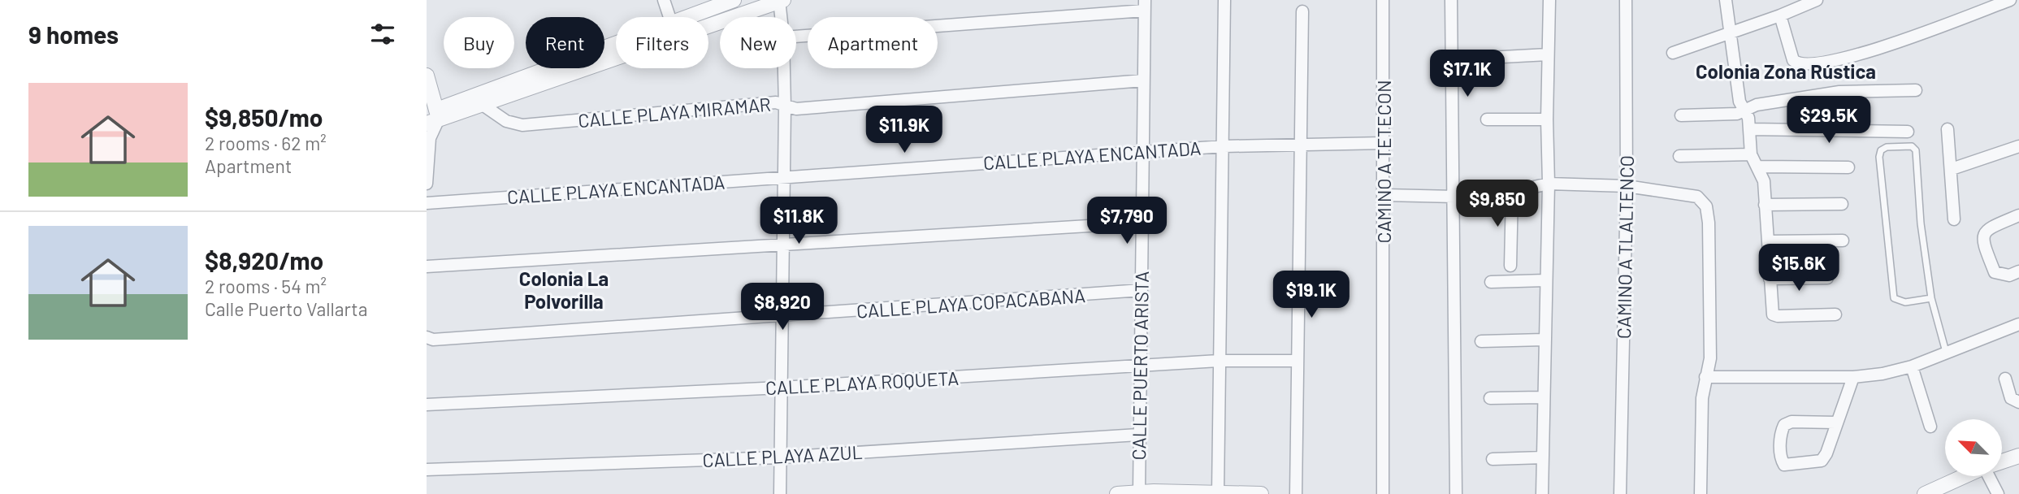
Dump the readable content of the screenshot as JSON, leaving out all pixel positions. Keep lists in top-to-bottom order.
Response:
{
  "streets": {
    "street": [
      "CALLE PLAYA MIRAMAR",
      "CALLE PLAYA ENCANTADA",
      "CAMINO A TETECON",
      "CAMINO A TLALTENCO",
      "CALLE PLAYA COPACABANA",
      "CALLE PUERTO ARISTA",
      "CALLE PLAYA ROQUETA",
      "CALLE PLAYA AZUL"
    ]
  },
  "crossings": [
    ["CALLE PLAYA MIRAMAR", "CALLE PUERTO ARISTA"],
    ["CALLE PLAYA ENCANTADA", "CAMINO A TETECON"],
    ["CALLE PLAYA ENCANTADA", "CALLE PUERTO ARISTA"],
    ["CALLE PLAYA COPACABANA", "CALLE PUERTO ARISTA"],
    ["CALLE PUERTO ARISTA", "CALLE PLAYA ROQUETA"],
    ["CALLE PUERTO ARISTA", "CALLE PLAYA AZUL"]
  ],
  "districts": ["Colonia Zona Rústica", "Colonia La Polvorilla"],
  "north": "top left",
  "page": {
    "heading": "9 homes",
    "chip": [
      "Buy",
      "Rent",
      "Filters",
      "New",
      "Apartment"
    ],
    "price": [
      "$17.1K",
      "$29.5K",
      "$11.9K",
      "$9,850",
      "$11.8K",
      "$7,790",
      "$15.6K",
      "$19.1K",
      "$8,920"
    ],
    "list": [
      {
        "name": "$9,850/mo",
        "note": "2 rooms · 62 m² · Apartment"
      },
      {
        "name": "$8,920/mo",
        "note": "2 rooms · 54 m² · Calle Puerto Vallarta"
      }
    ]
  }
}
